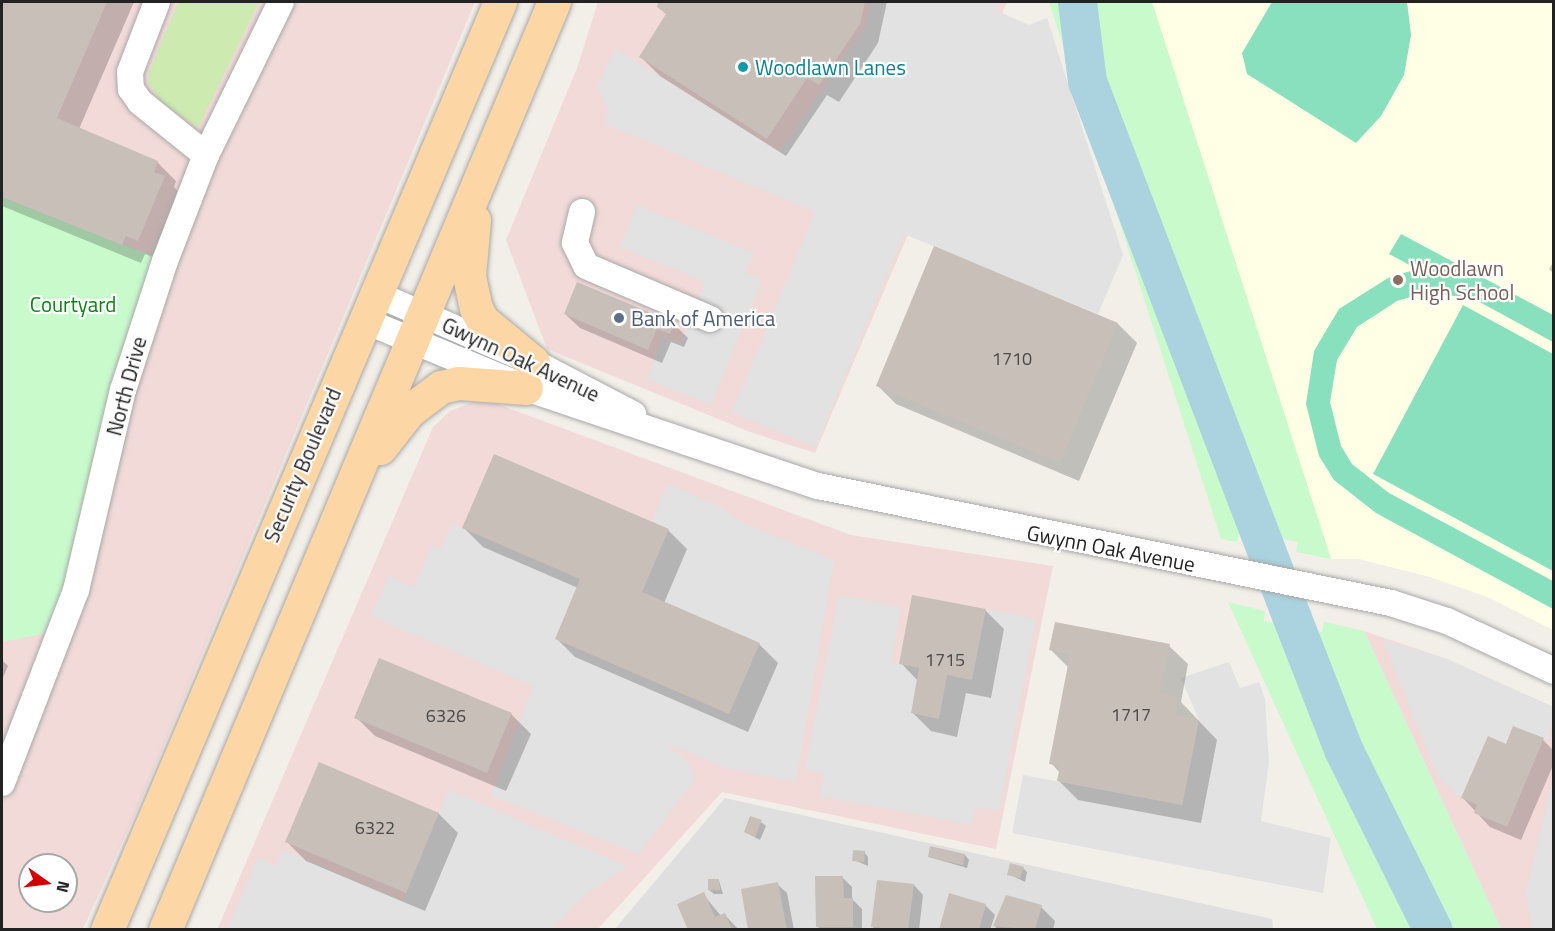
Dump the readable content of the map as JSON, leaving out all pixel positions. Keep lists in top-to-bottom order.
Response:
{
  "streets": {
    "main road": ["Security Boulevard"],
    "street": ["Gwynn Oak Avenue", "North Drive"]
  },
  "crossings": [
    ["Gwynn Oak Avenue", "Security Boulevard"]
  ],
  "parks": ["Courtyard"],
  "places": ["Woodlawn Lanes", "Woodlawn High School", "Bank of America"],
  "house_numbers": [
    "1710",
    "1715",
    "1717",
    "6326",
    "6322"
  ],
  "north": "right"
}
